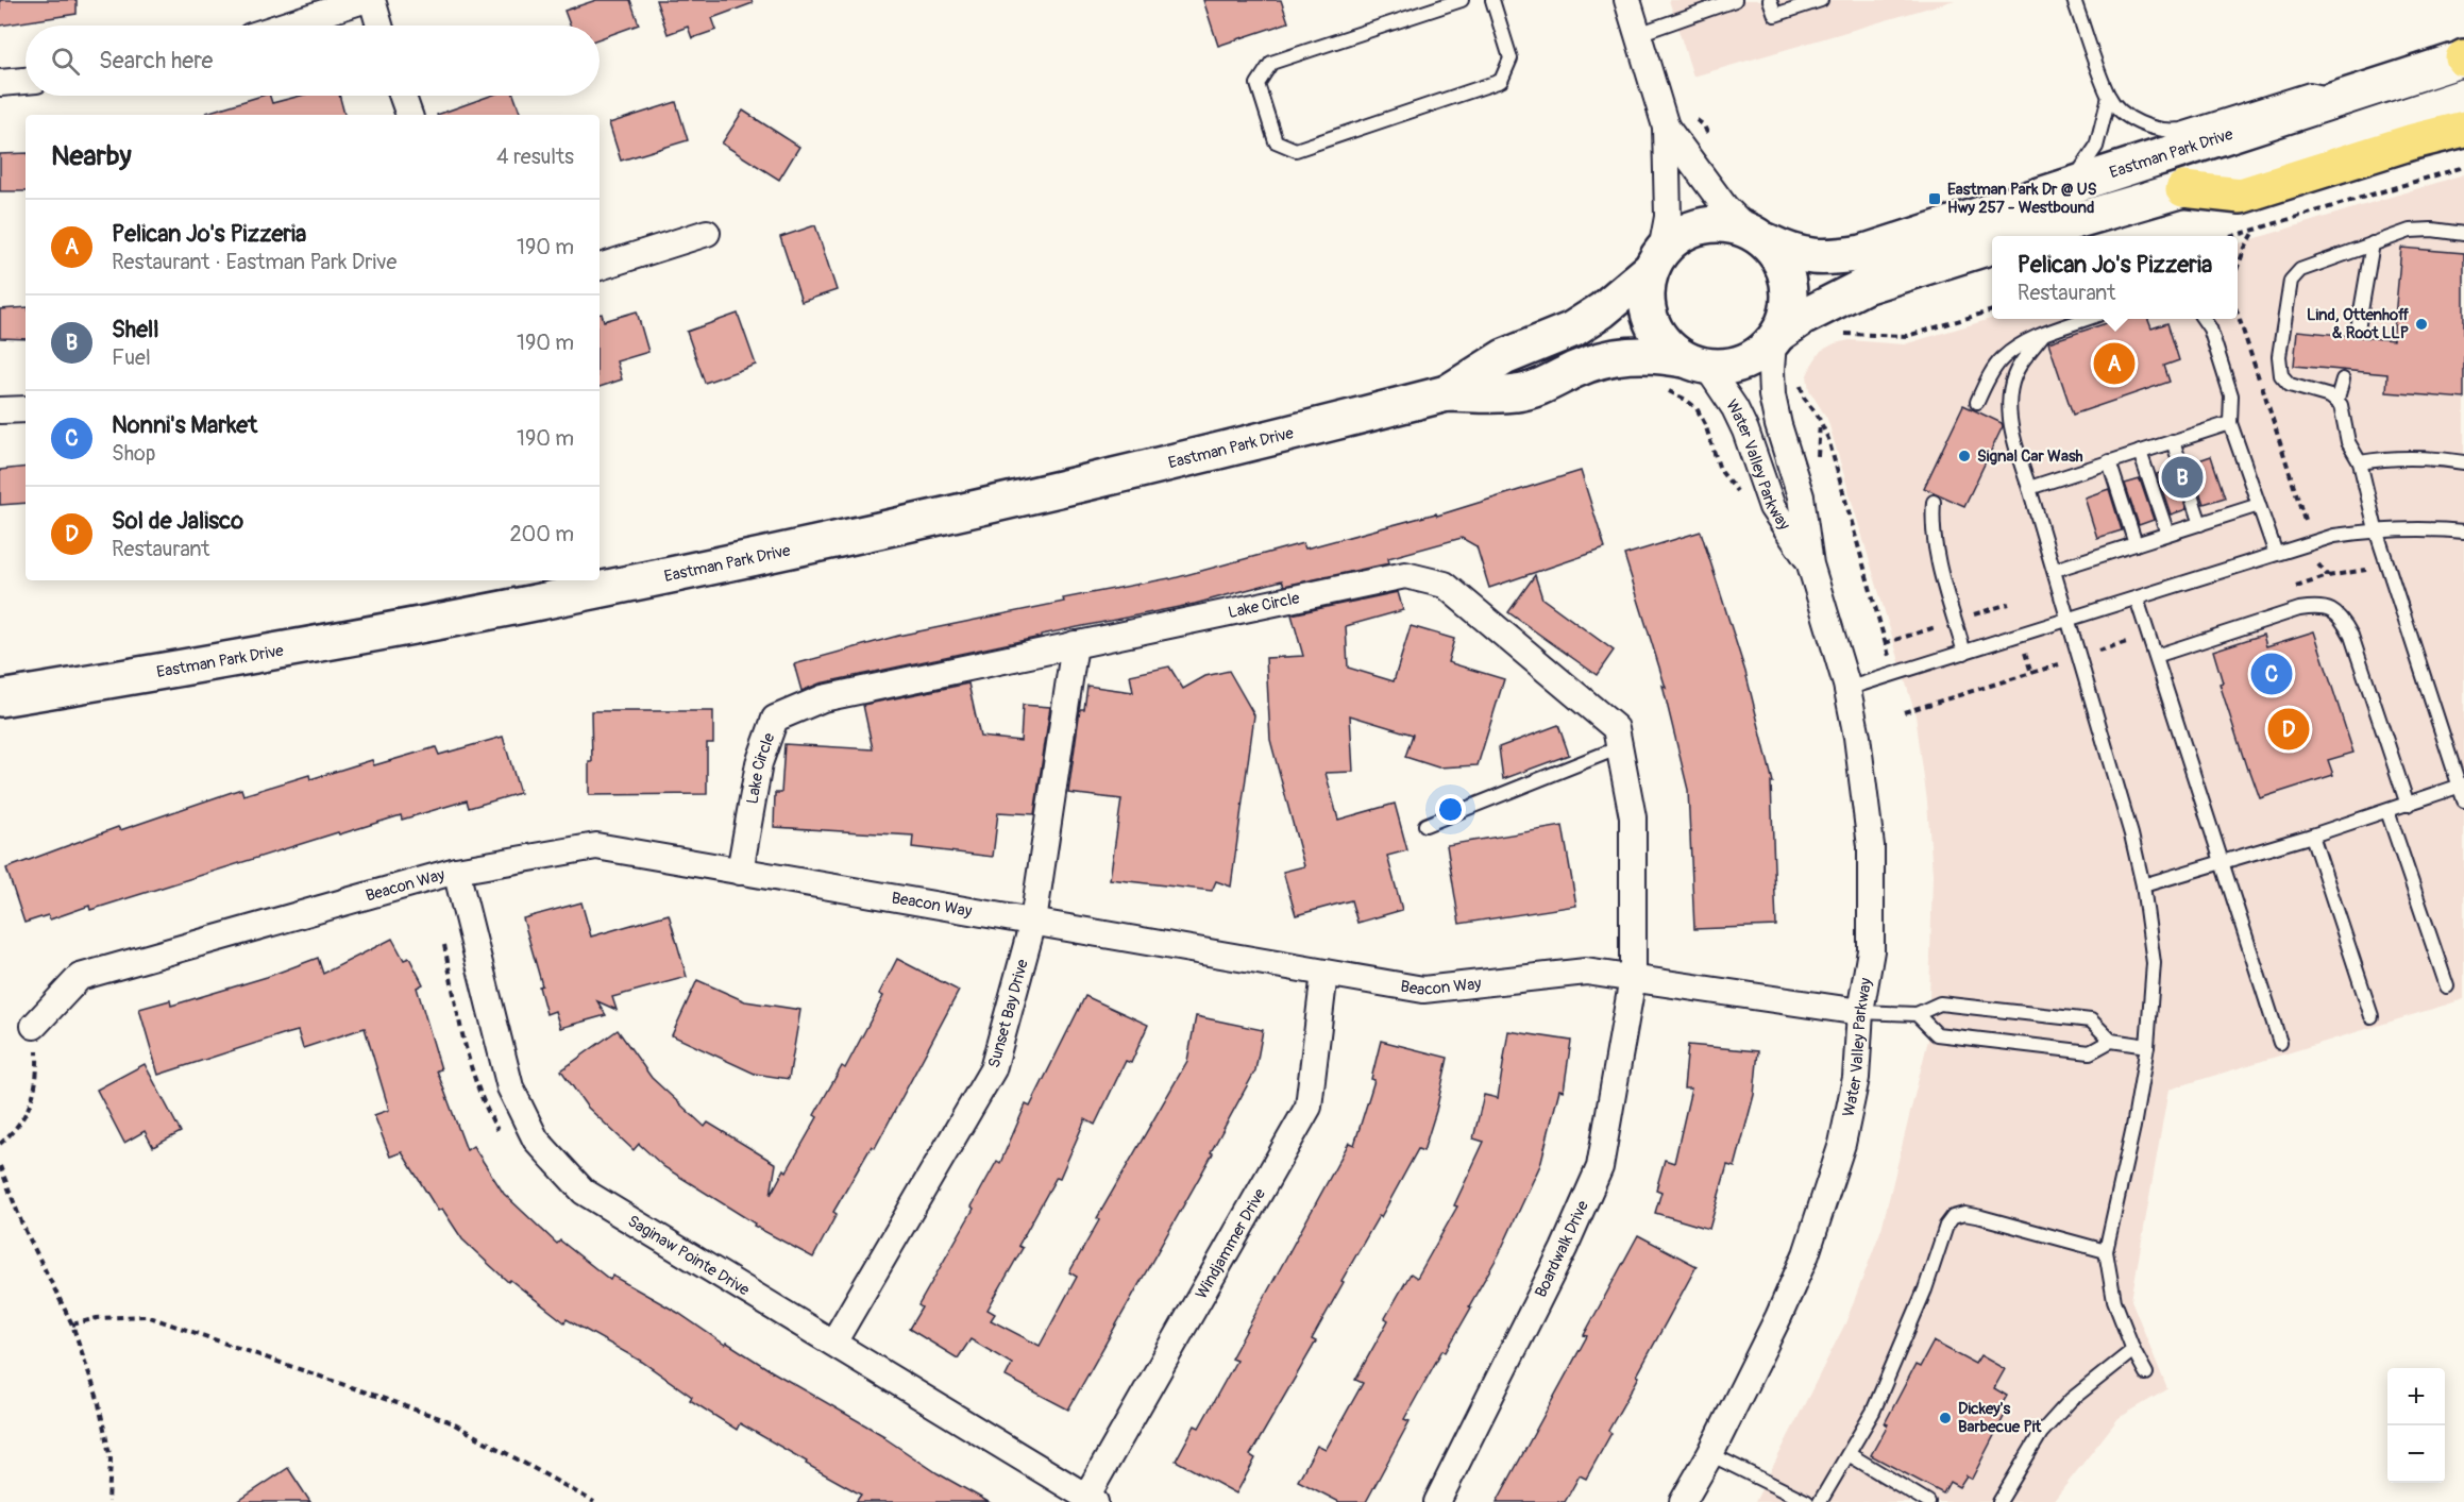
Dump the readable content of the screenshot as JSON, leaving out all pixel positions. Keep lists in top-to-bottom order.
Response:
{
  "streets": {
    "street": [
      "Eastman Park Drive",
      "Water Valley Parkway",
      "Lake Circle",
      "Beacon Way",
      "Sunset Bay Drive",
      "Windjammer Drive",
      "Boardwalk Drive",
      "Saginaw Pointe Drive"
    ]
  },
  "crossings": [
    ["Eastman Park Drive", "Water Valley Parkway"],
    ["Water Valley Parkway", "Beacon Way"],
    ["Lake Circle", "Beacon Way"],
    ["Lake Circle", "Sunset Bay Drive"],
    ["Lake Circle", "Boardwalk Drive"],
    ["Beacon Way", "Sunset Bay Drive"],
    ["Beacon Way", "Windjammer Drive"],
    ["Beacon Way", "Boardwalk Drive"],
    ["Beacon Way", "Saginaw Pointe Drive"],
    ["Sunset Bay Drive", "Saginaw Pointe Drive"],
    ["Windjammer Drive", "Saginaw Pointe Drive"]
  ],
  "places": {
    "transit": ["Eastman Park Dr @ US Hwy 257 - Westbound"],
    "other": ["Lind, Ottenhoff & Root LLP", "Signal Car Wash", "Dickey's Barbecue Pit"]
  },
  "page": {
    "search": "Search here",
    "heading": ["Nearby", "4 results"],
    "list": [
      {
        "mark": "A",
        "name": "Pelican Jo's Pizzeria",
        "note": "Restaurant · Eastman Park Drive",
        "value": "190 m"
      },
      {
        "mark": "B",
        "name": "Shell",
        "note": "Fuel",
        "value": "190 m"
      },
      {
        "mark": "C",
        "name": "Nonni's Market",
        "note": "Shop",
        "value": "190 m"
      },
      {
        "mark": "D",
        "name": "Sol de Jalisco",
        "note": "Restaurant",
        "value": "200 m"
      }
    ],
    "popup": ["Pelican Jo's Pizzeria", "Restaurant"],
    "pins": [
      "A",
      "B",
      "C",
      "D"
    ],
    "map_buttons": ["+", "−"]
  }
}
